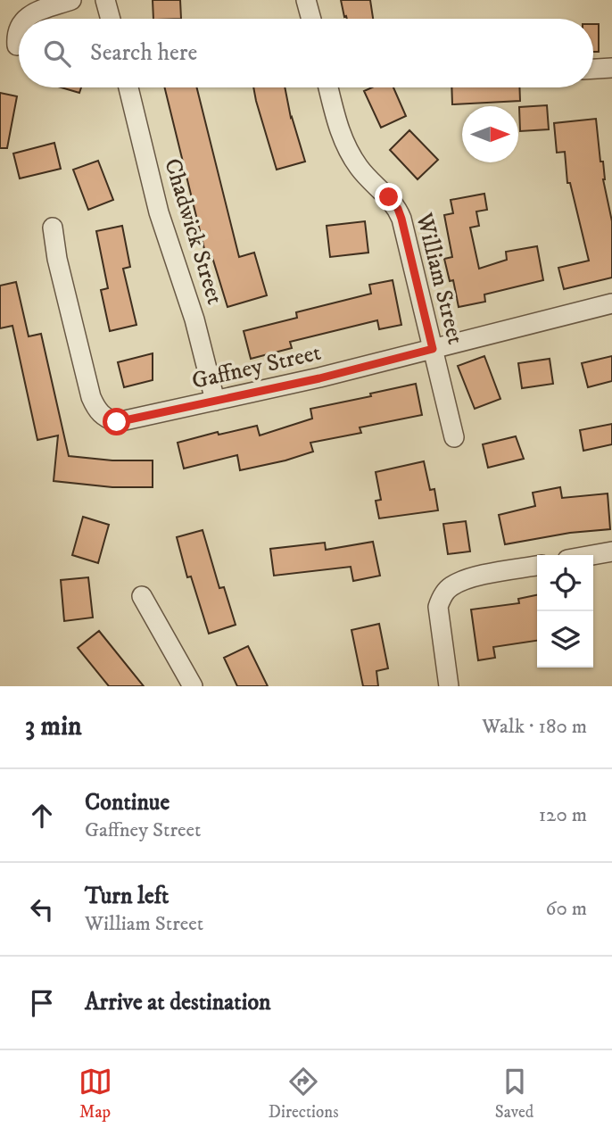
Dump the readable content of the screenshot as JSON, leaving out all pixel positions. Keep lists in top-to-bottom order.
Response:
{
  "streets": {
    "street": ["Chadwick Street", "William Street", "Gaffney Street"]
  },
  "crossings": [
    ["Chadwick Street", "Gaffney Street"],
    ["William Street", "Gaffney Street"]
  ],
  "north": "right",
  "page": {
    "search": "Search here",
    "heading": ["3 min", "Walk · 180 m"],
    "list": [
      ["Continue", "Gaffney Street", "120 m"],
      ["Turn left", "William Street", "60 m"],
      "Arrive at destination"
    ],
    "nav": ["Map", "Directions", "Saved"]
  }
}
